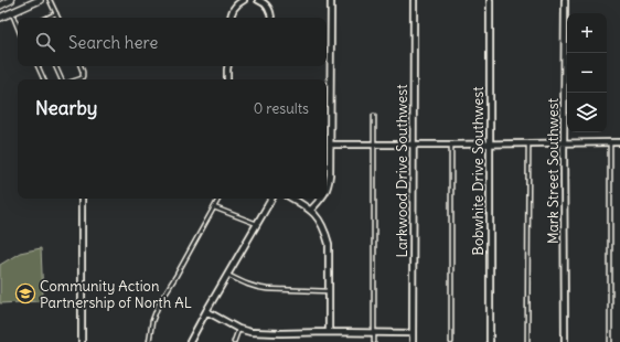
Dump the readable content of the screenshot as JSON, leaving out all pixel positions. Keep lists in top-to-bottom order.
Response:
{
  "streets": {
    "street": ["Larkwood Drive Southwest", "Bobwhite Drive Southwest", "Mark Street Southwest"]
  },
  "places": {
    "school or university": ["Community Action Partnership of North AL"]
  },
  "page": {
    "map_buttons": ["+", "−"],
    "search": "Search here",
    "heading": ["Nearby", "0 results"]
  }
}
